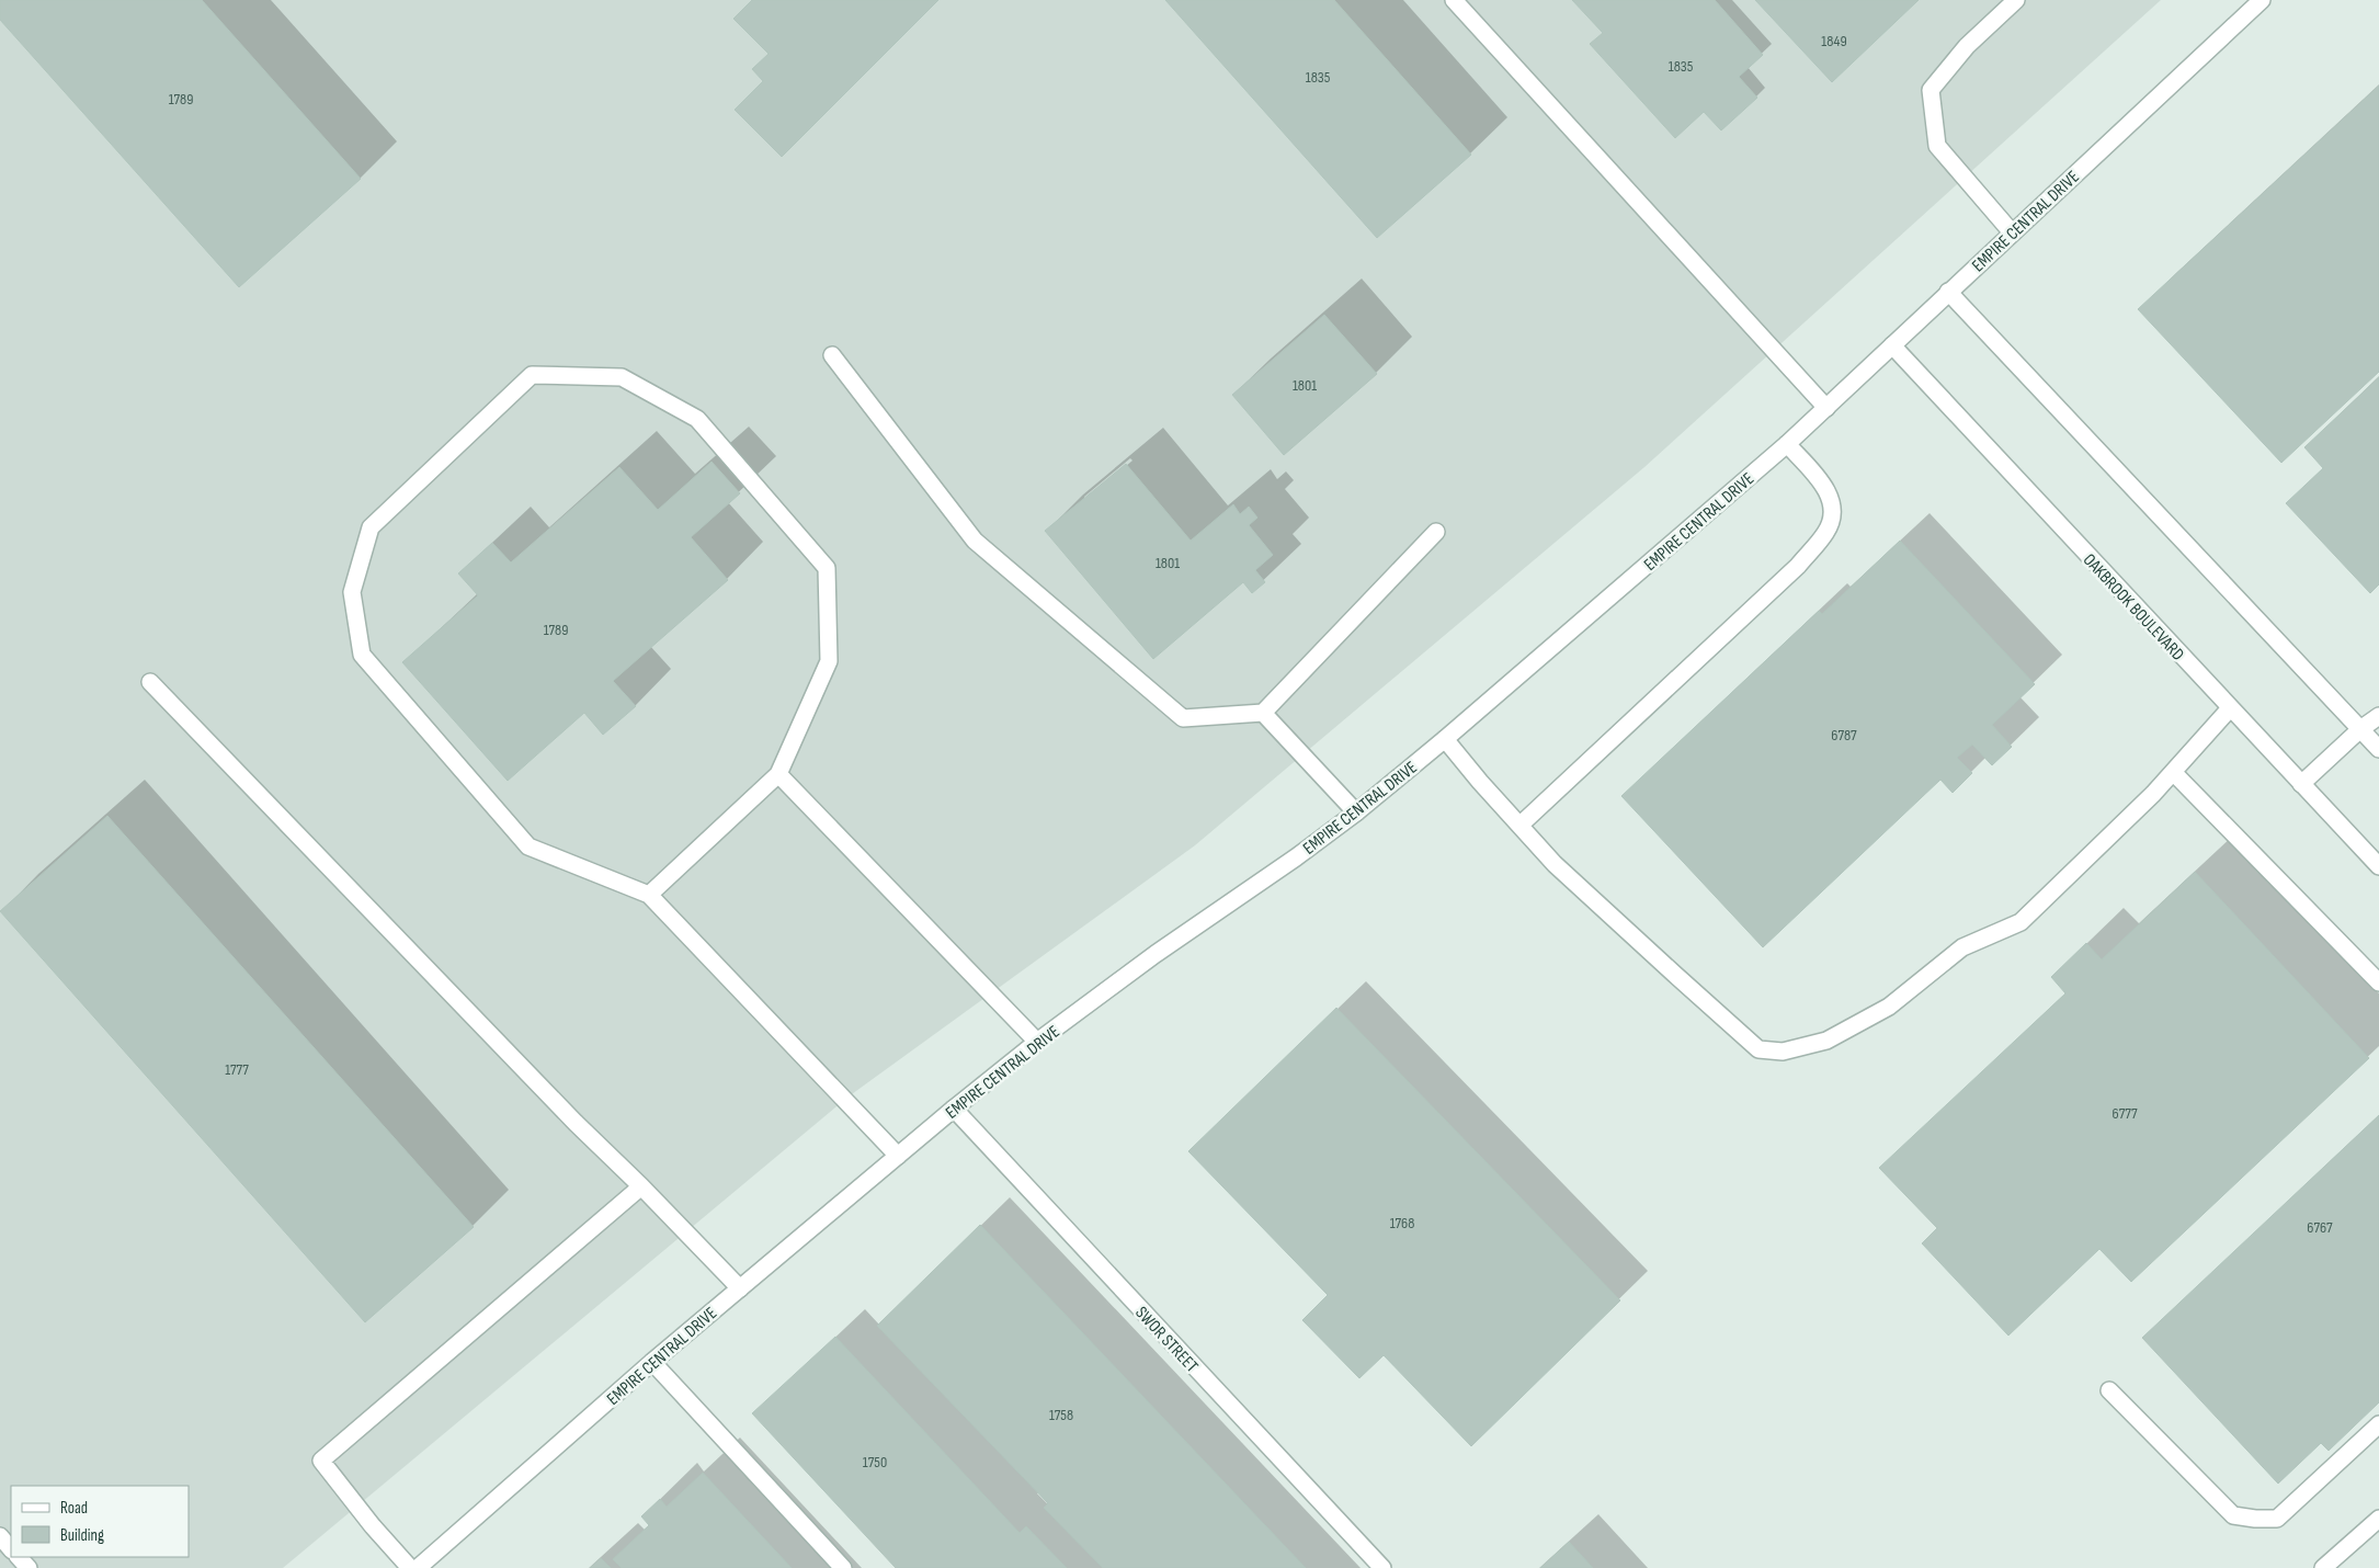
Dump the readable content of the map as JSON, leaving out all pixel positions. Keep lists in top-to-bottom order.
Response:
{
  "streets": {
    "street": ["EMPIRE CENTRAL DRIVE", "OAKBROOK BOULEVARD", "SWOR STREET"]
  },
  "crossings": [
    ["EMPIRE CENTRAL DRIVE", "OAKBROOK BOULEVARD"],
    ["EMPIRE CENTRAL DRIVE", "SWOR STREET"]
  ],
  "house_numbers": [
    "1849",
    "1835",
    "1835",
    "1789",
    "1801",
    "1801",
    "1789",
    "6787",
    "1777",
    "6777",
    "1768",
    "6767",
    "1758",
    "1750"
  ],
  "legend": ["Road", "Building"]
}
